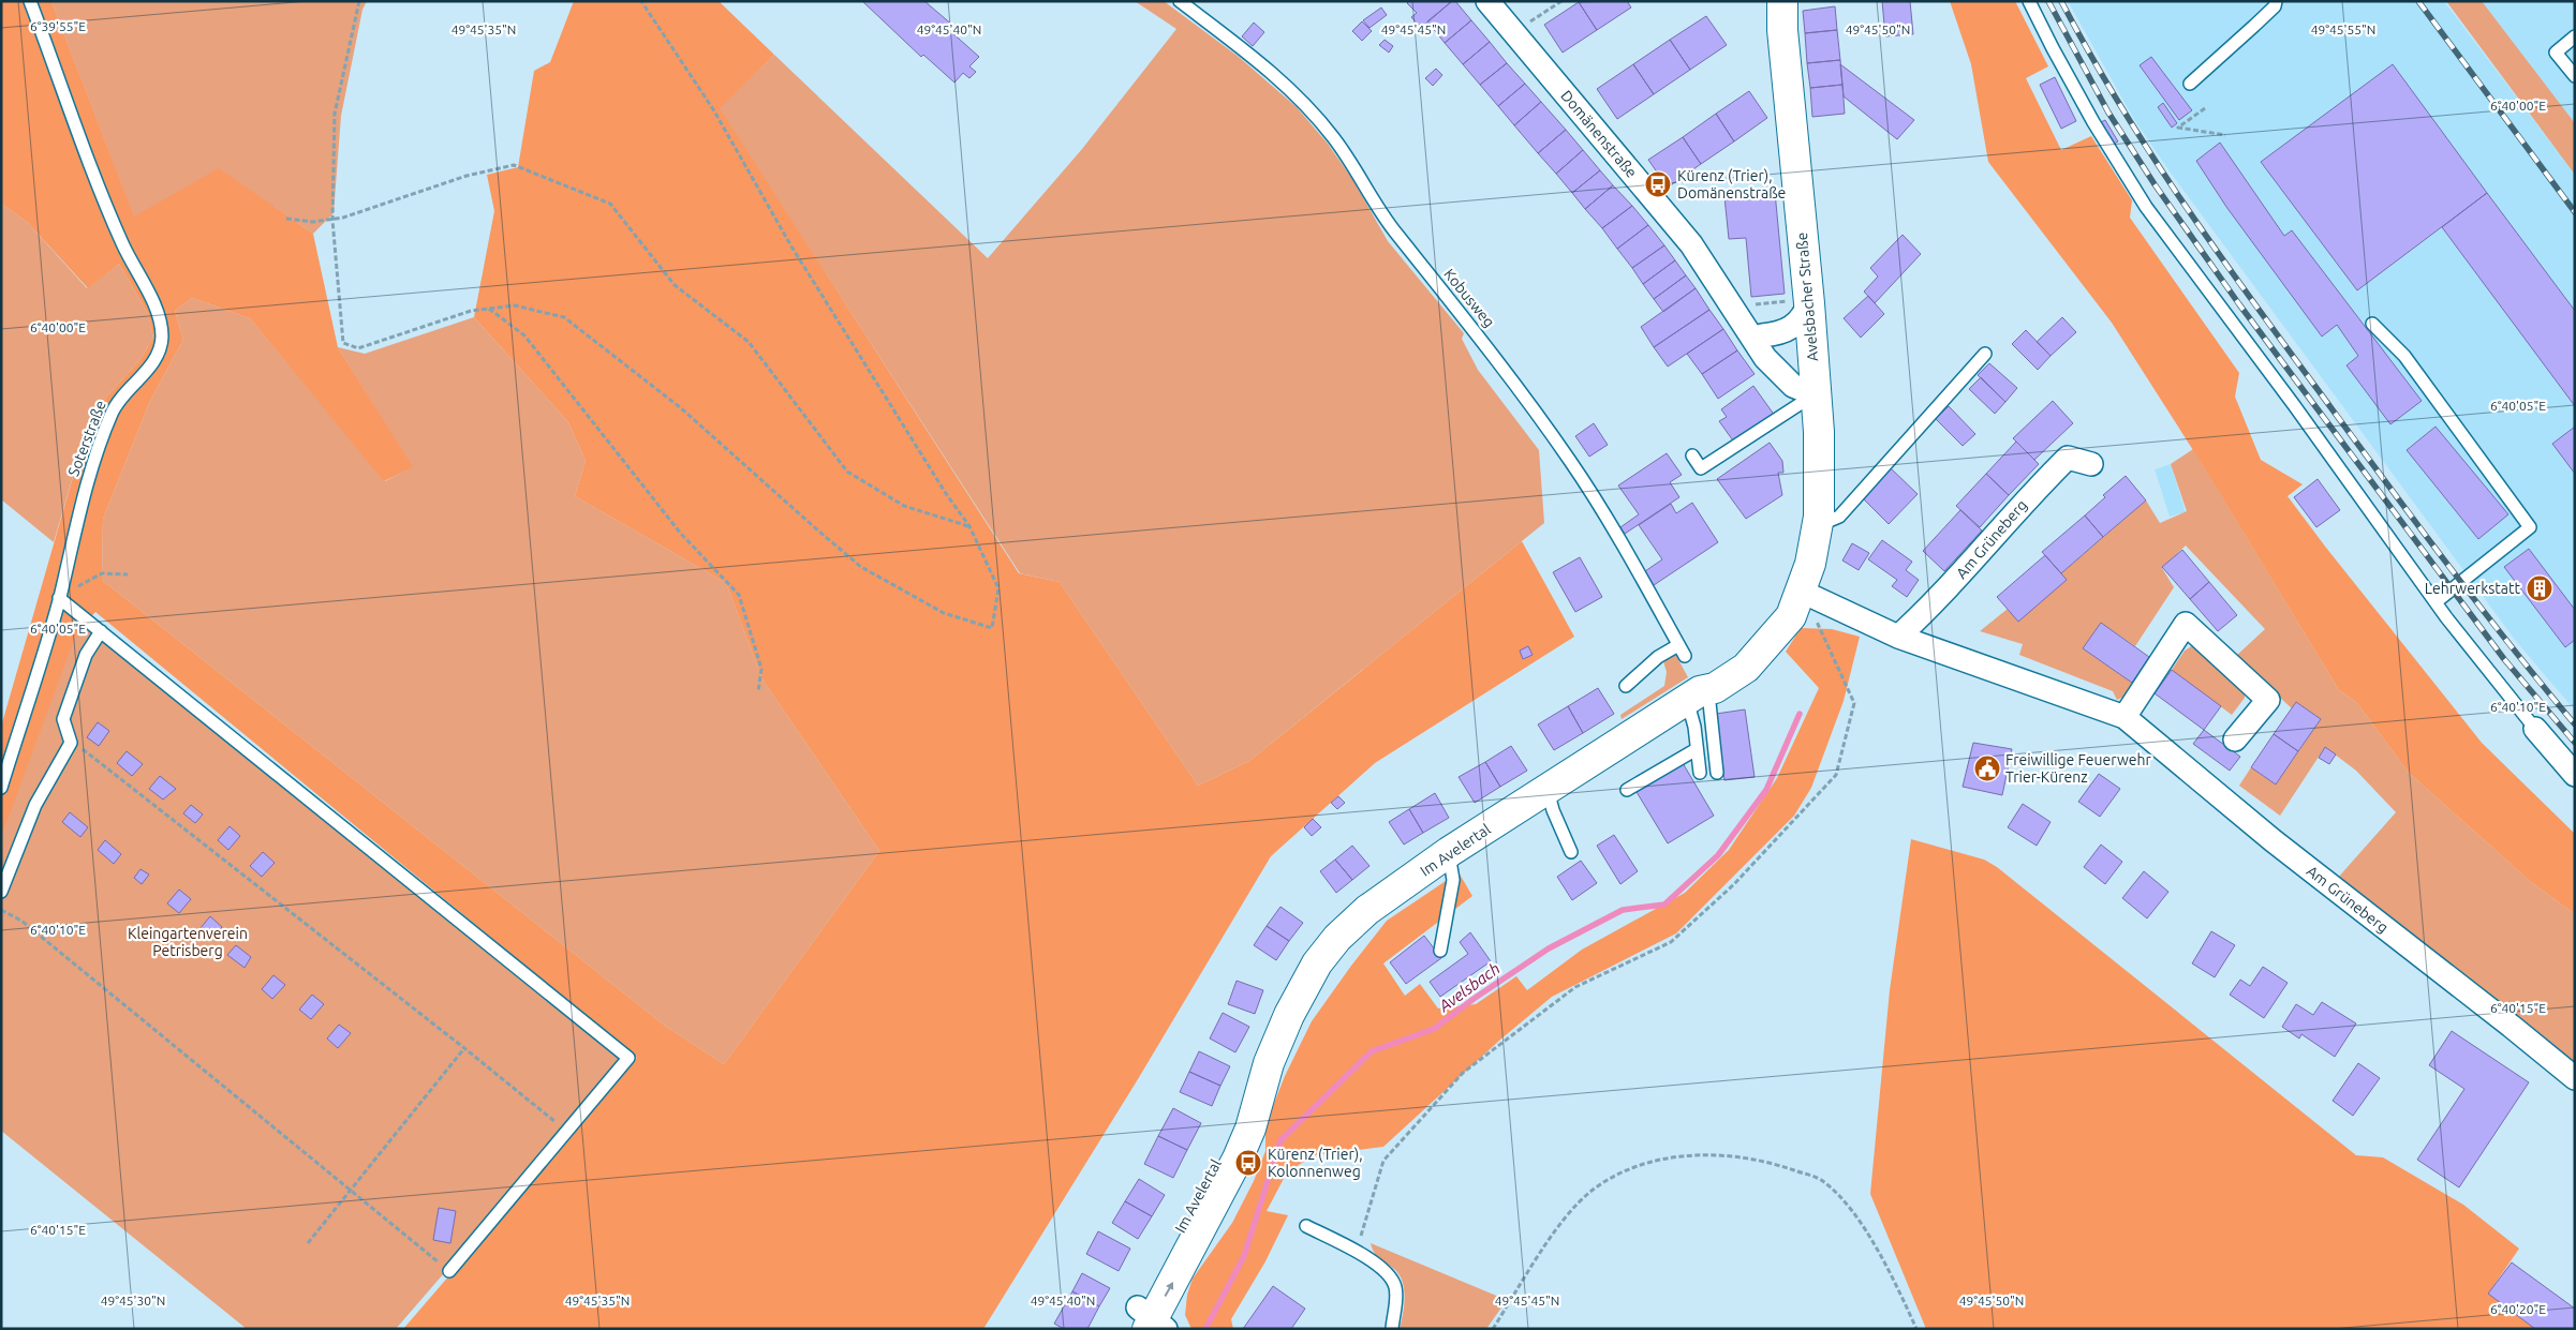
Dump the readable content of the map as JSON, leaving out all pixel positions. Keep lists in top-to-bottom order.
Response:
{
  "streets": {
    "main road": ["Avelsbacher Straße", "Im Avelertal"],
    "street": ["Domänenstraße", "Am Grüneberg"],
    "lane": ["Kobusweg", "Soterstraße"]
  },
  "crossings": [
    ["Domänenstraße", "Avelsbacher Straße"],
    ["Avelsbacher Straße", "Am Grüneberg"],
    ["Avelsbacher Straße", "Im Avelertal"],
    ["Am Grüneberg", "Im Avelertal"]
  ],
  "water": ["Avelsbach"],
  "parks": ["Kleingartenverein Petrisberg"],
  "places": {
    "bus stop": ["Kürenz (Trier), Domänenstraße", "Kürenz (Trier), Kolonnenweg"],
    "building": ["Lehrwerkstatt"],
    "public building": ["Freiwillige Feuerwehr Trier-Kürenz"]
  },
  "coordinates": [
    "6°39'55\"E",
    "49°45'35\"N",
    "49°45'40\"N",
    "49°45'45\"N",
    "49°45'50\"N",
    "49°45'55\"N",
    "6°40'00\"E",
    "6°40'05\"E",
    "6°40'10\"E",
    "6°40'15\"E",
    "49°45'30\"N",
    "6°40'20\"E"
  ]
}
